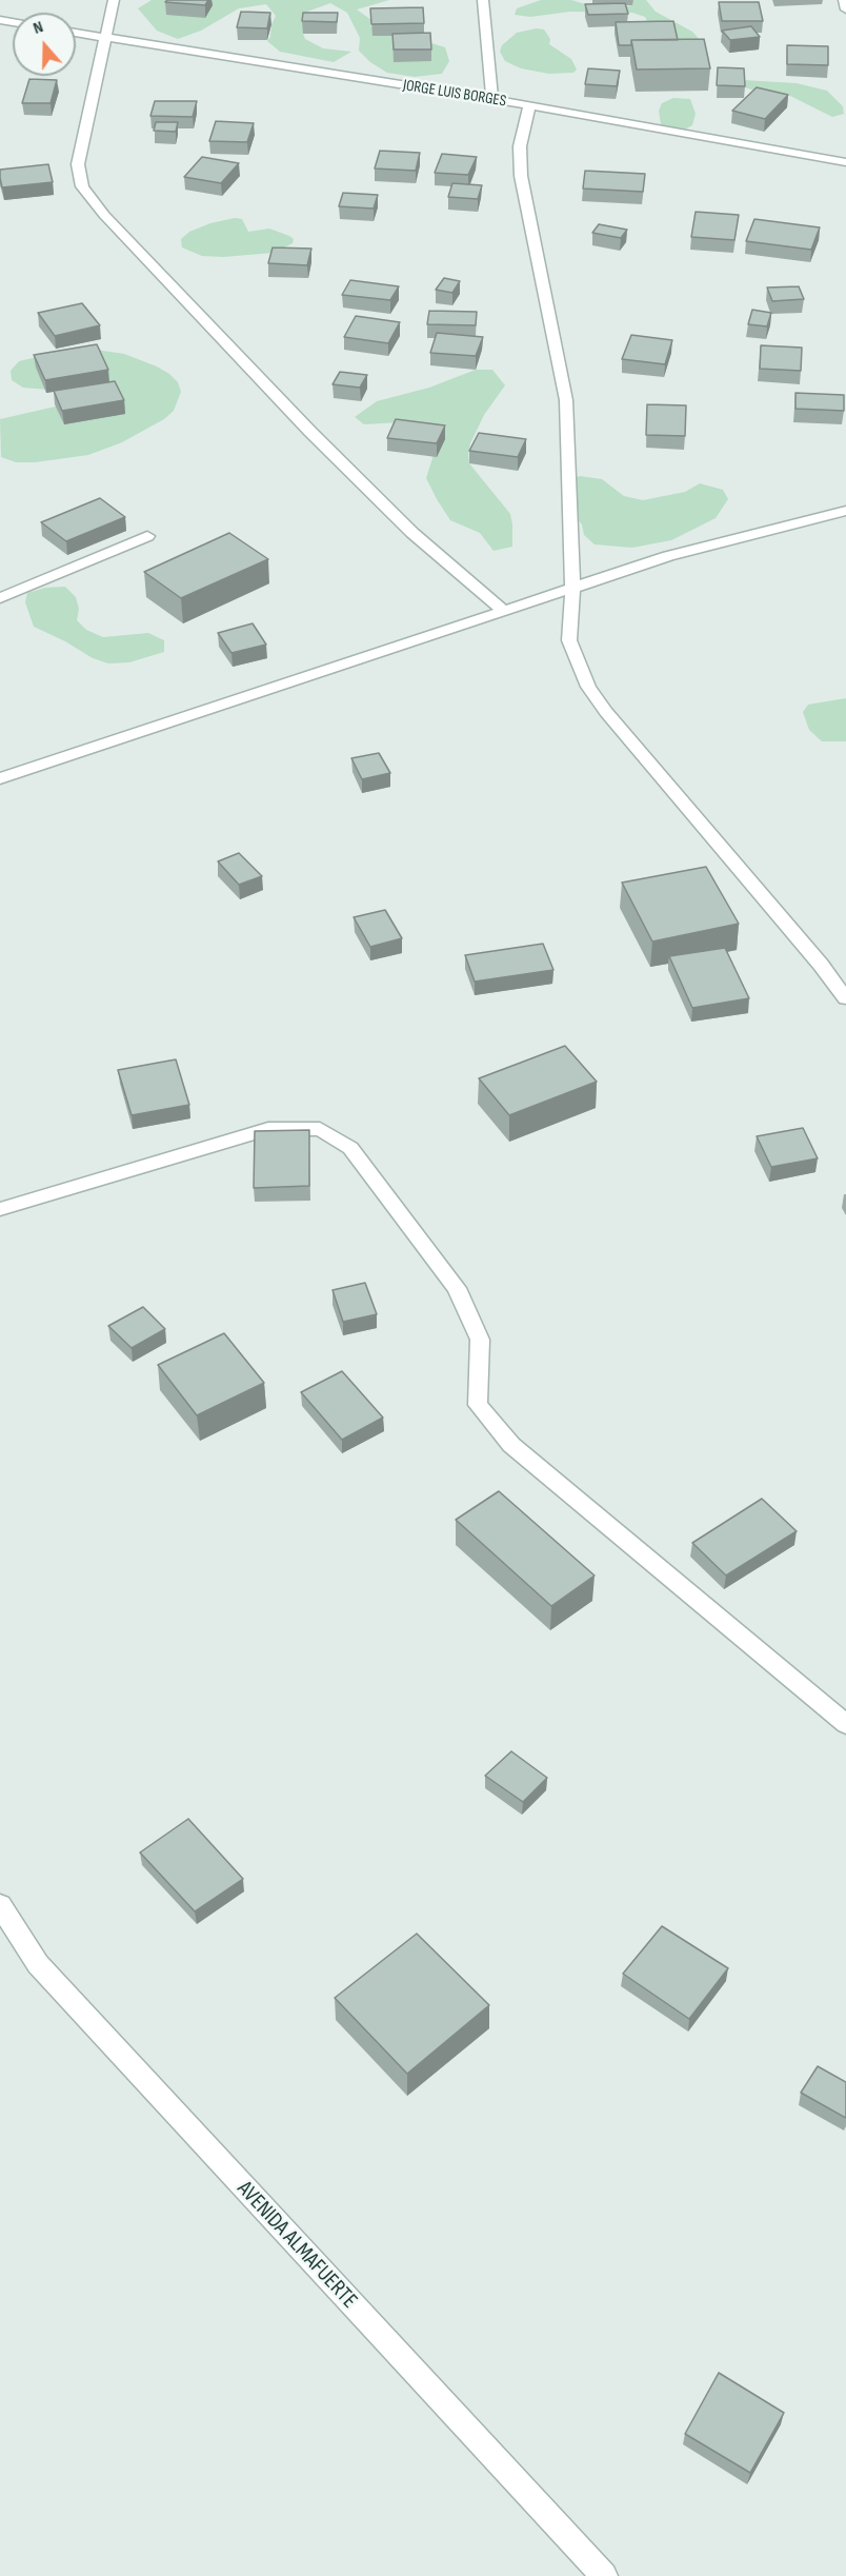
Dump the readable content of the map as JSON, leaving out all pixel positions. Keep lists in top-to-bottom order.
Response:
{
  "streets": {
    "street": ["JORGE LUIS BORGES", "AVENIDA ALMAFUERTE"]
  },
  "north": "top"
}
